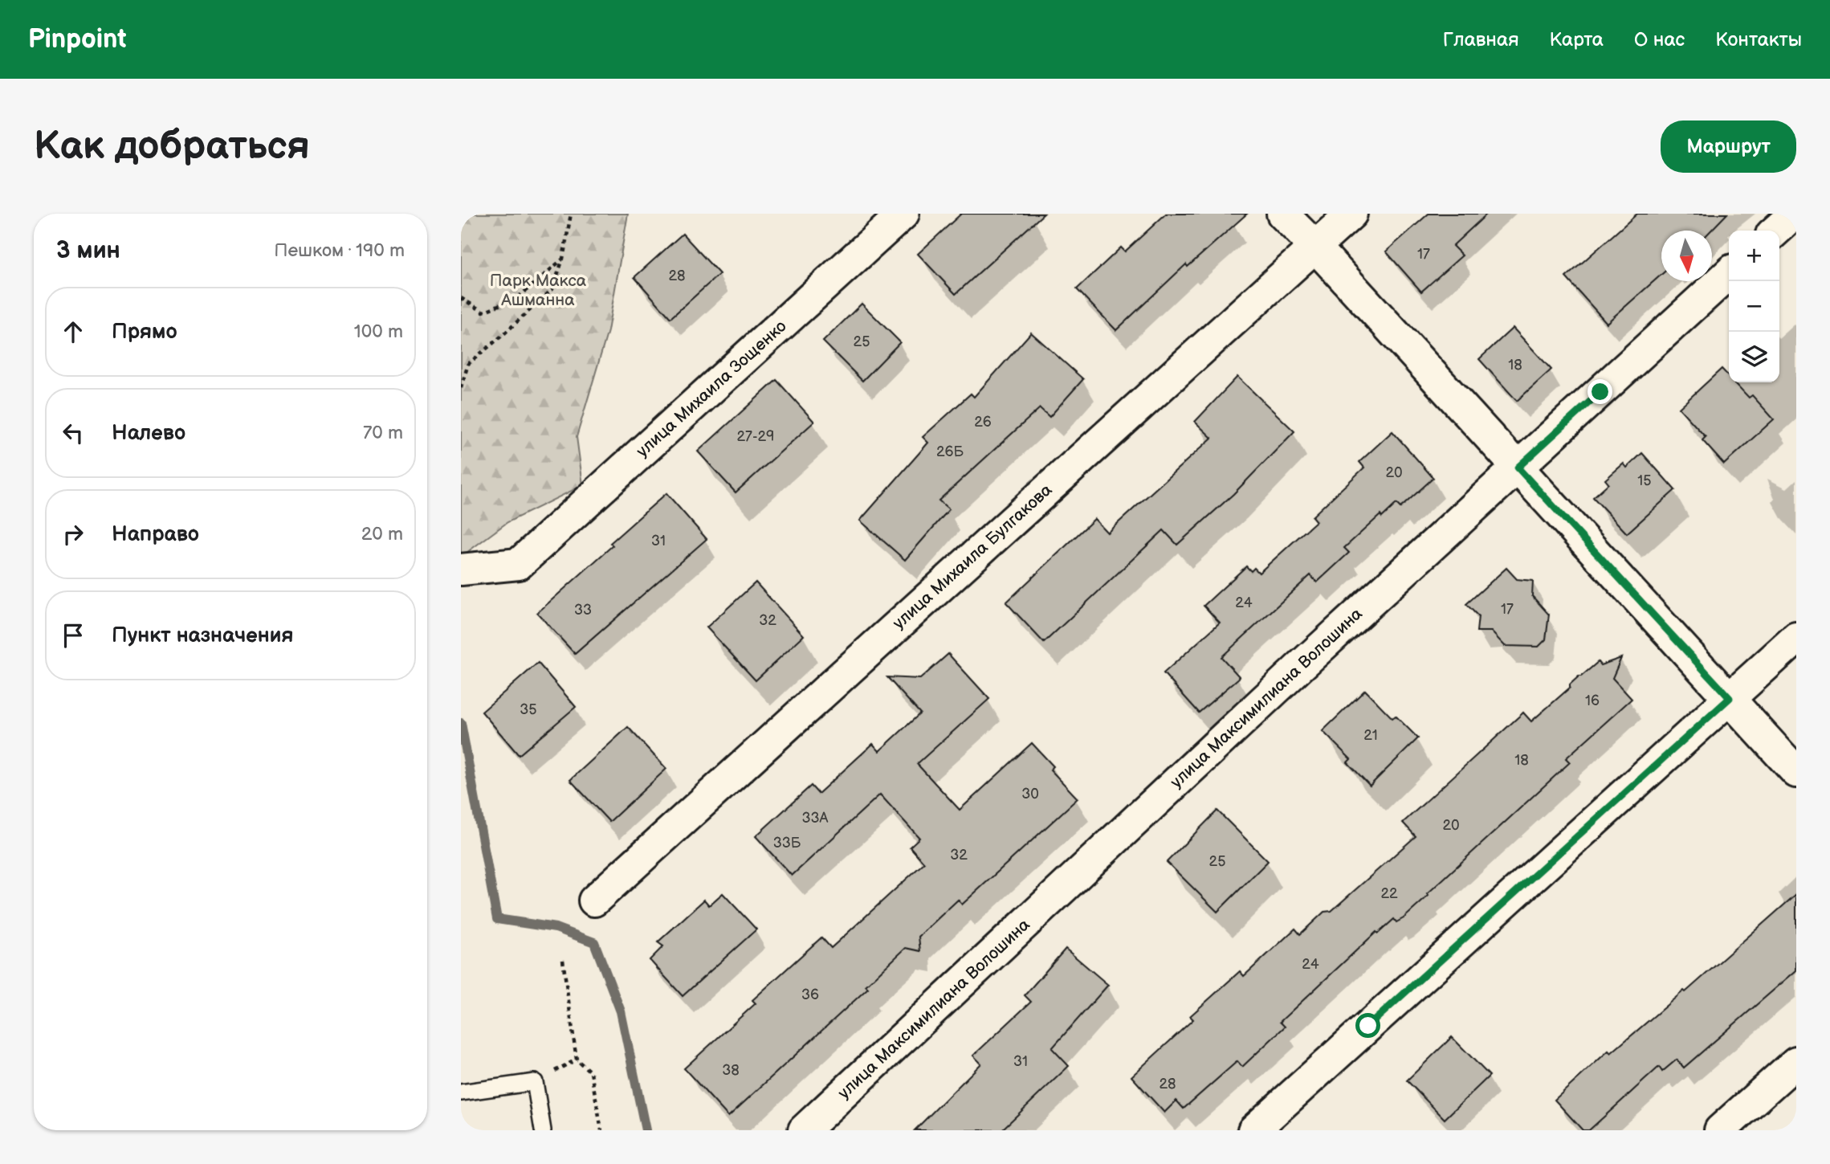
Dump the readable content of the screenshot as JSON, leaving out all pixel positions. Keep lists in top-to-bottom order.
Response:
{
  "streets": {
    "street": ["улица Михаила Зощенко", "улица Михаила Булгакова", "улица Максимилиана Волошина"]
  },
  "parks": ["Парк Макса Ашманна"],
  "house_numbers": [
    "17",
    "28",
    "25",
    "18",
    "26",
    "27-29",
    "26Б",
    "20",
    "15",
    "31",
    "24",
    "17",
    "33",
    "32",
    "16",
    "35",
    "21",
    "18",
    "30",
    "33А",
    "20",
    "33Б",
    "32",
    "25",
    "22",
    "24",
    "36",
    "31",
    "38",
    "28"
  ],
  "north": "bottom",
  "page": {
    "header": "Pinpoint",
    "nav": [
      "Главная",
      "Карта",
      "О нас",
      "Контакты"
    ],
    "buttons": "Маршрут",
    "title": "Как добраться",
    "heading": ["3 мин", "Пешком · 190 m"],
    "map_buttons": ["+", "−"],
    "list": [
      ["Прямо", "100 m"],
      ["Налево", "70 m"],
      ["Направо", "20 m"],
      "Пункт назначения"
    ]
  }
}
